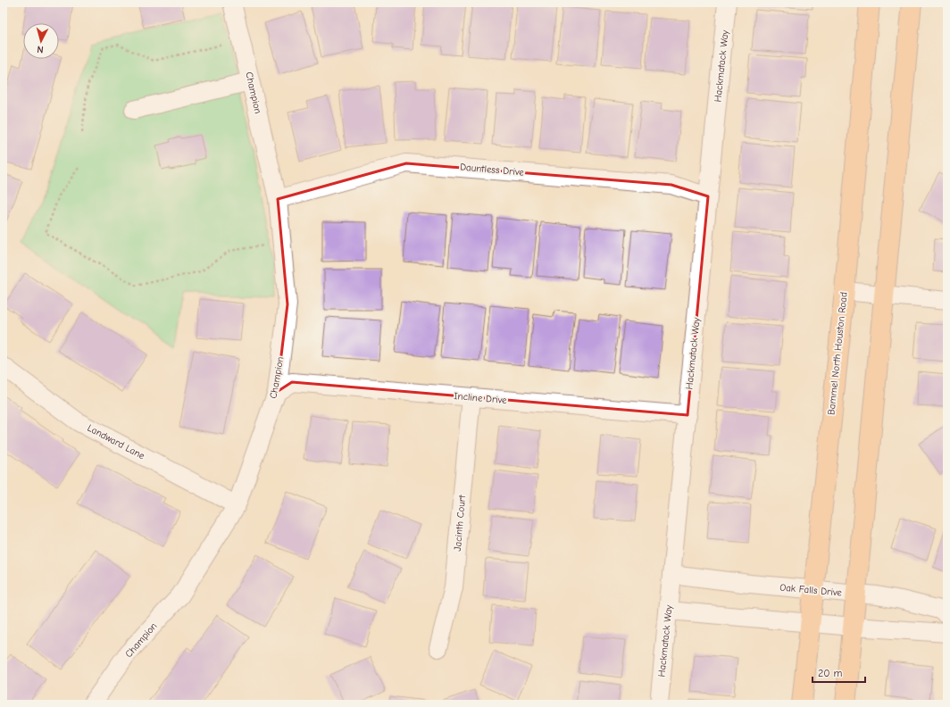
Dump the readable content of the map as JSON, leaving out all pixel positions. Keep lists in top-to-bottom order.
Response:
{
  "streets": {
    "main road": ["Bammel North Houston Road"],
    "street": [
      "Hackmatack Way",
      "Champion",
      "Dauntless Drive",
      "Incline Drive",
      "Landward Lane",
      "Jacinth Court",
      "Oak Falls Drive"
    ]
  },
  "crossings": [
    ["Hackmatack Way", "Dauntless Drive"],
    ["Hackmatack Way", "Incline Drive"],
    ["Hackmatack Way", "Oak Falls Drive"],
    ["Champion", "Dauntless Drive"],
    ["Champion", "Incline Drive"],
    ["Champion", "Landward Lane"],
    ["Bammel North Houston Road", "Oak Falls Drive"],
    ["Incline Drive", "Jacinth Court"]
  ],
  "scale_bar": "20 m",
  "north": "bottom"
}
